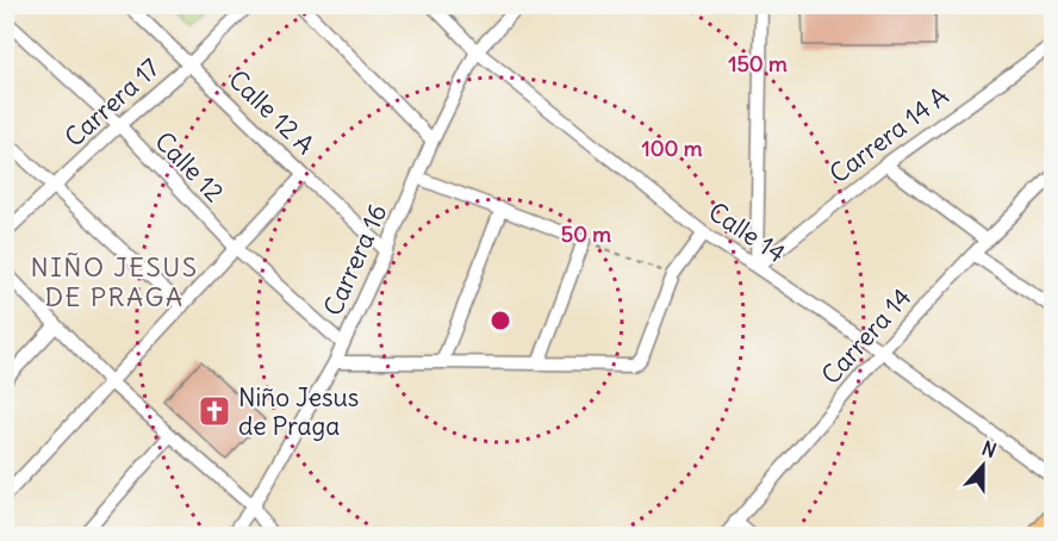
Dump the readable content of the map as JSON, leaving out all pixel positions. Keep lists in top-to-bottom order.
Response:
{
  "streets": {
    "street": [
      "Carrera 17",
      "Calle 12 A",
      "Carrera 14 A",
      "Calle 12",
      "Calle 14",
      "Carrera 16",
      "Carrera 14"
    ]
  },
  "crossings": [
    ["Carrera 17", "Calle 12 A"],
    ["Carrera 17", "Calle 12"],
    ["Calle 12 A", "Carrera 16"],
    ["Carrera 14 A", "Calle 14"],
    ["Calle 12", "Carrera 16"],
    ["Calle 14", "Carrera 16"],
    ["Calle 14", "Carrera 14"]
  ],
  "districts": ["NIÑO JESUS DE PRAGA"],
  "places": {
    "church": ["Niño Jesus de Praga"]
  },
  "north": "top",
  "rings": ["150 m", "100 m", "50 m"]
}
